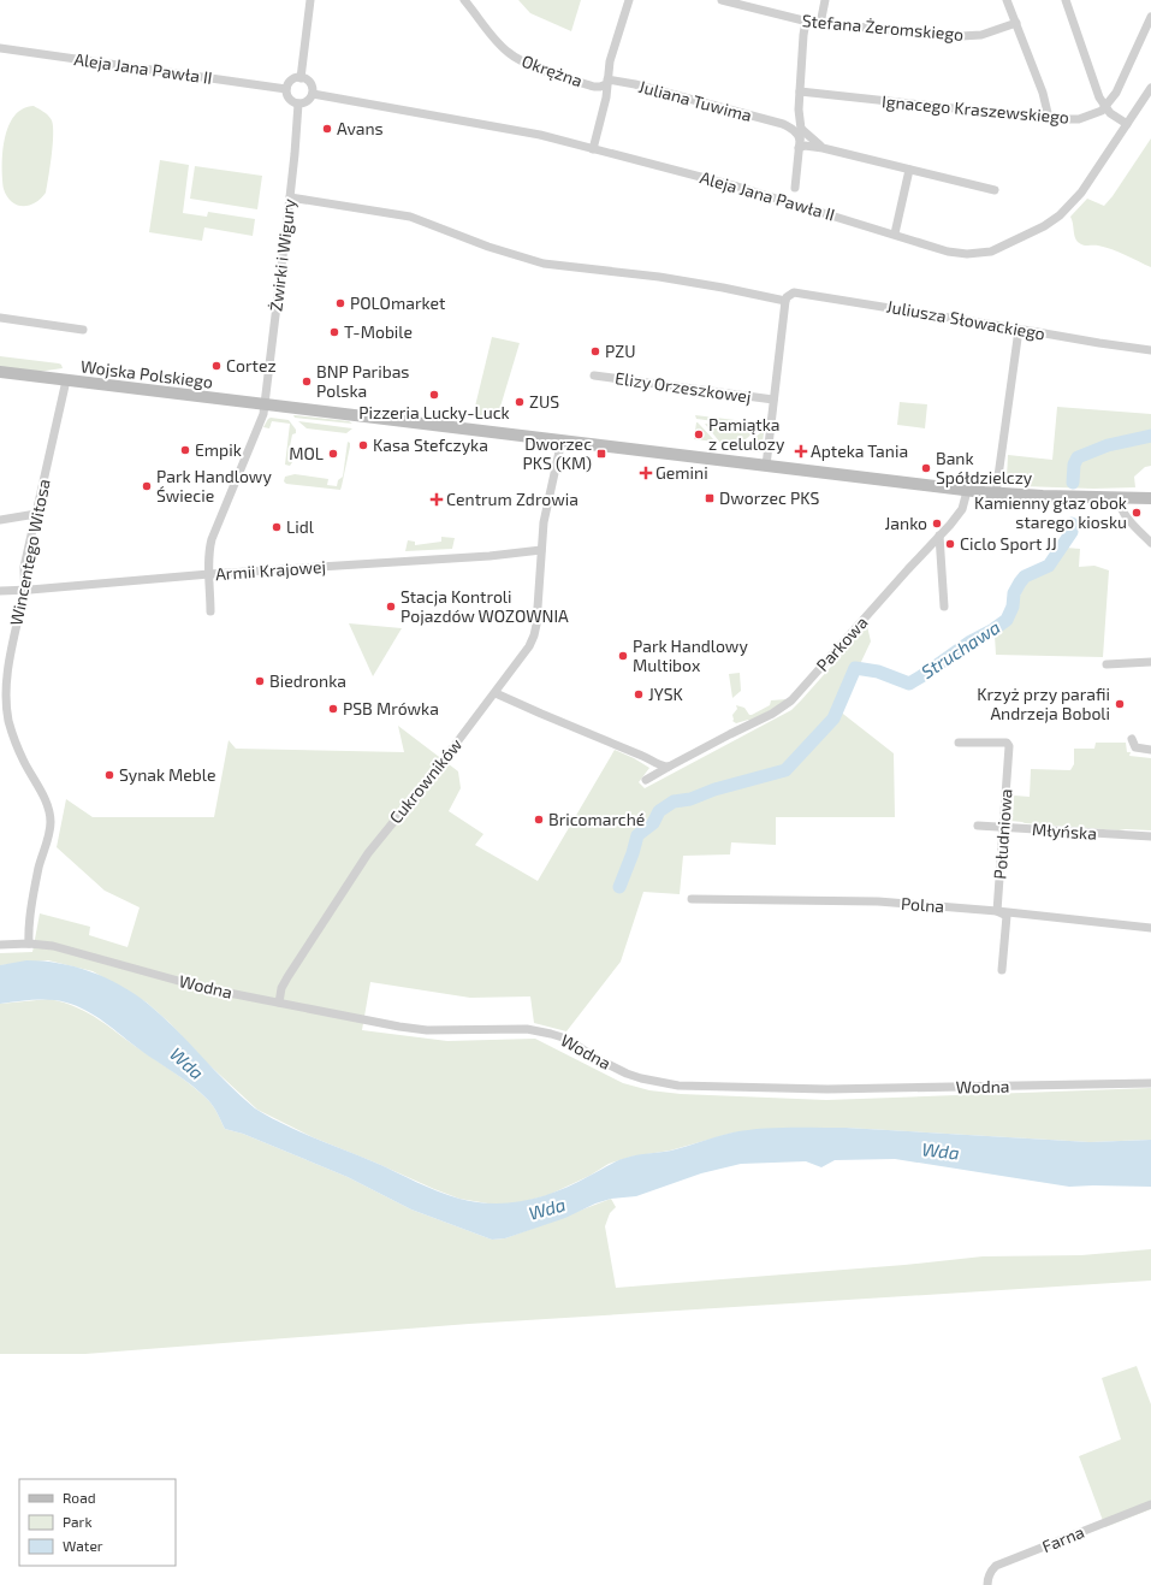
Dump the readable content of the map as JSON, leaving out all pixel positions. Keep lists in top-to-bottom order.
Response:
{
  "streets": {
    "street": [
      "Stefana Żeromskiego",
      "Aleja Jana Pawła II",
      "Okrężna",
      "Juliana Tuwima",
      "Ignacego Kraszewskiego",
      "Żwirki i Wigury",
      "Juliusza Słowackiego",
      "Wojska Polskiego",
      "Elizy Orzeszkowej",
      "Wincentego Witosa",
      "Armii Krajowej",
      "Parkowa",
      "Cukrowników",
      "Młyńska",
      "Południowa",
      "Polna",
      "Wodna",
      "Farna"
    ]
  },
  "crossings": [
    ["Aleja Jana Pawła II", "Żwirki i Wigury"],
    ["Okrężna", "Juliana Tuwima"],
    ["Żwirki i Wigury", "Wojska Polskiego"],
    ["Żwirki i Wigury", "Armii Krajowej"],
    ["Wojska Polskiego", "Wincentego Witosa"],
    ["Wojska Polskiego", "Parkowa"],
    ["Wojska Polskiego", "Cukrowników"],
    ["Wincentego Witosa", "Armii Krajowej"],
    ["Wincentego Witosa", "Wodna"],
    ["Armii Krajowej", "Cukrowników"],
    ["Cukrowników", "Wodna"],
    ["Młyńska", "Południowa"],
    ["Południowa", "Polna"]
  ],
  "water": ["Struchawa", "Wda"],
  "places": {
    "other": [
      "Avans",
      "POLOmarket",
      "T-Mobile",
      "PZU",
      "Cortez",
      "BNP Paribas Polska",
      "Pizzeria Lucky-Luck",
      "ZUS",
      "Pamiątka z celulozy",
      "Kasa Stefczyka",
      "Empik",
      "MOL",
      "Bank Spółdzielczy",
      "Park Handlowy Świecie",
      "Kamienny głaz obok starego kiosku",
      "Janko",
      "Lidl",
      "Ciclo Sport JJ",
      "Stacja Kontroli Pojazdów WOZOWNIA",
      "Park Handlowy Multibox",
      "Biedronka",
      "JYSK",
      "Krzyż przy parafii Andrzeja Boboli",
      "PSB Mrówka",
      "Synak Meble",
      "Bricomarché"
    ],
    "health": ["Apteka Tania", "Gemini", "Centrum Zdrowia"],
    "transit": ["Dworzec PKS (KM)", "Dworzec PKS"]
  },
  "legend": ["Road", "Park", "Water"]
}
